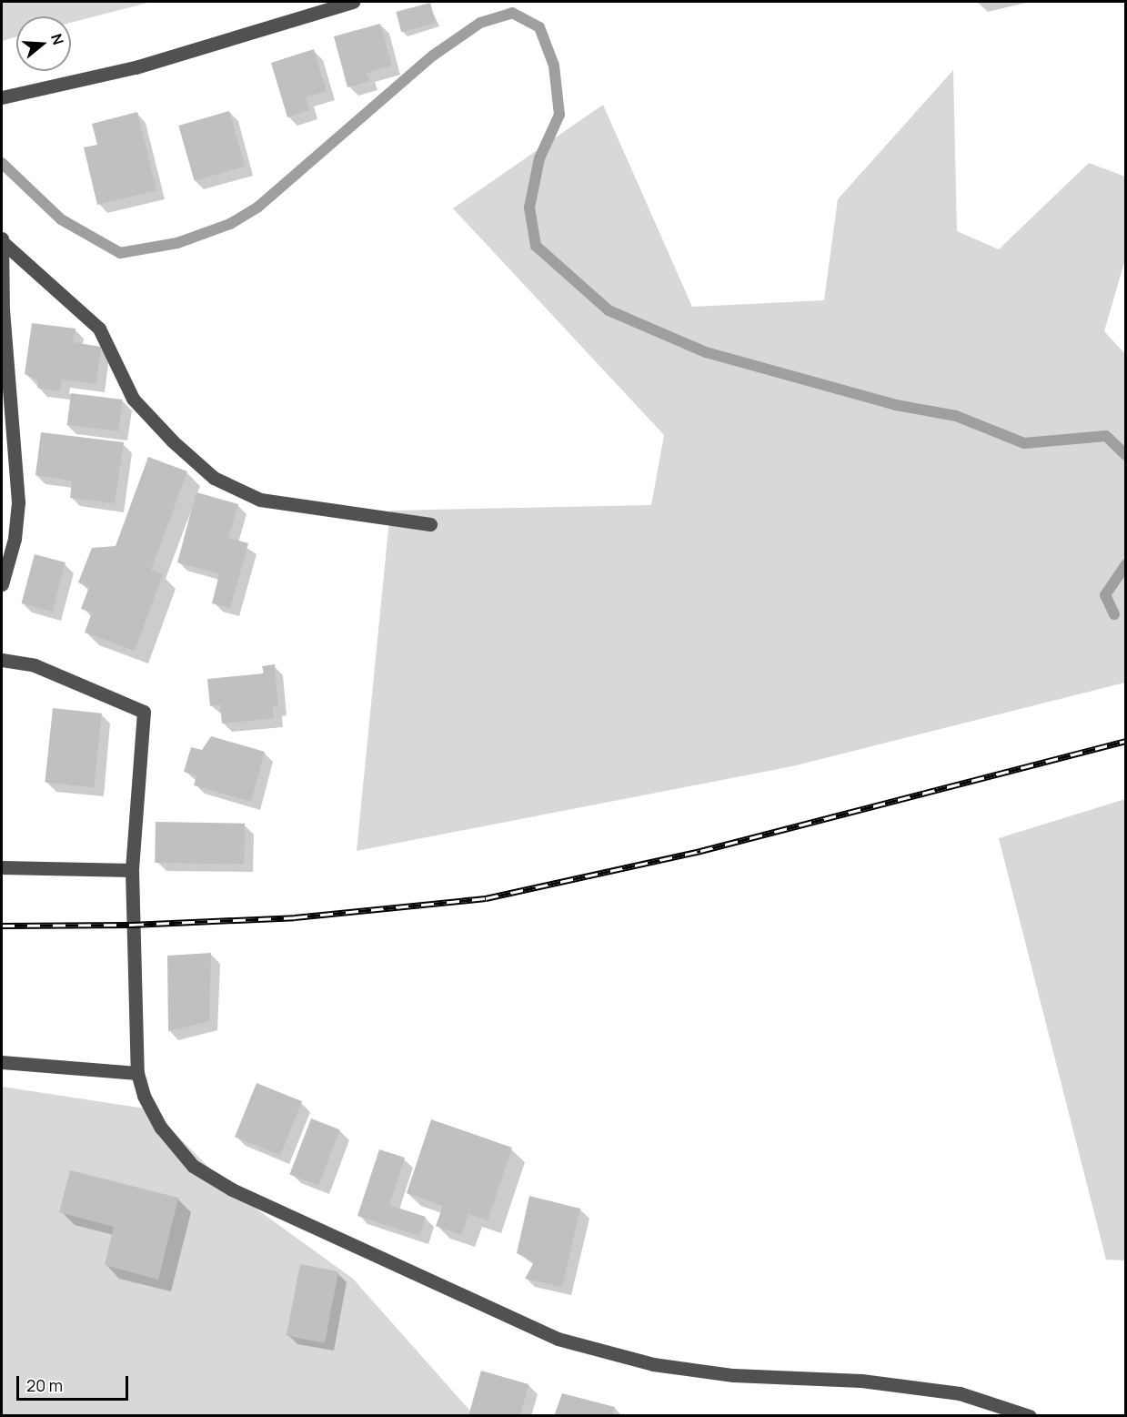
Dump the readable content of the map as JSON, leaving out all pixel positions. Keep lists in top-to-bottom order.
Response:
{
  "scale_bar": "20 m",
  "north": "right"
}
